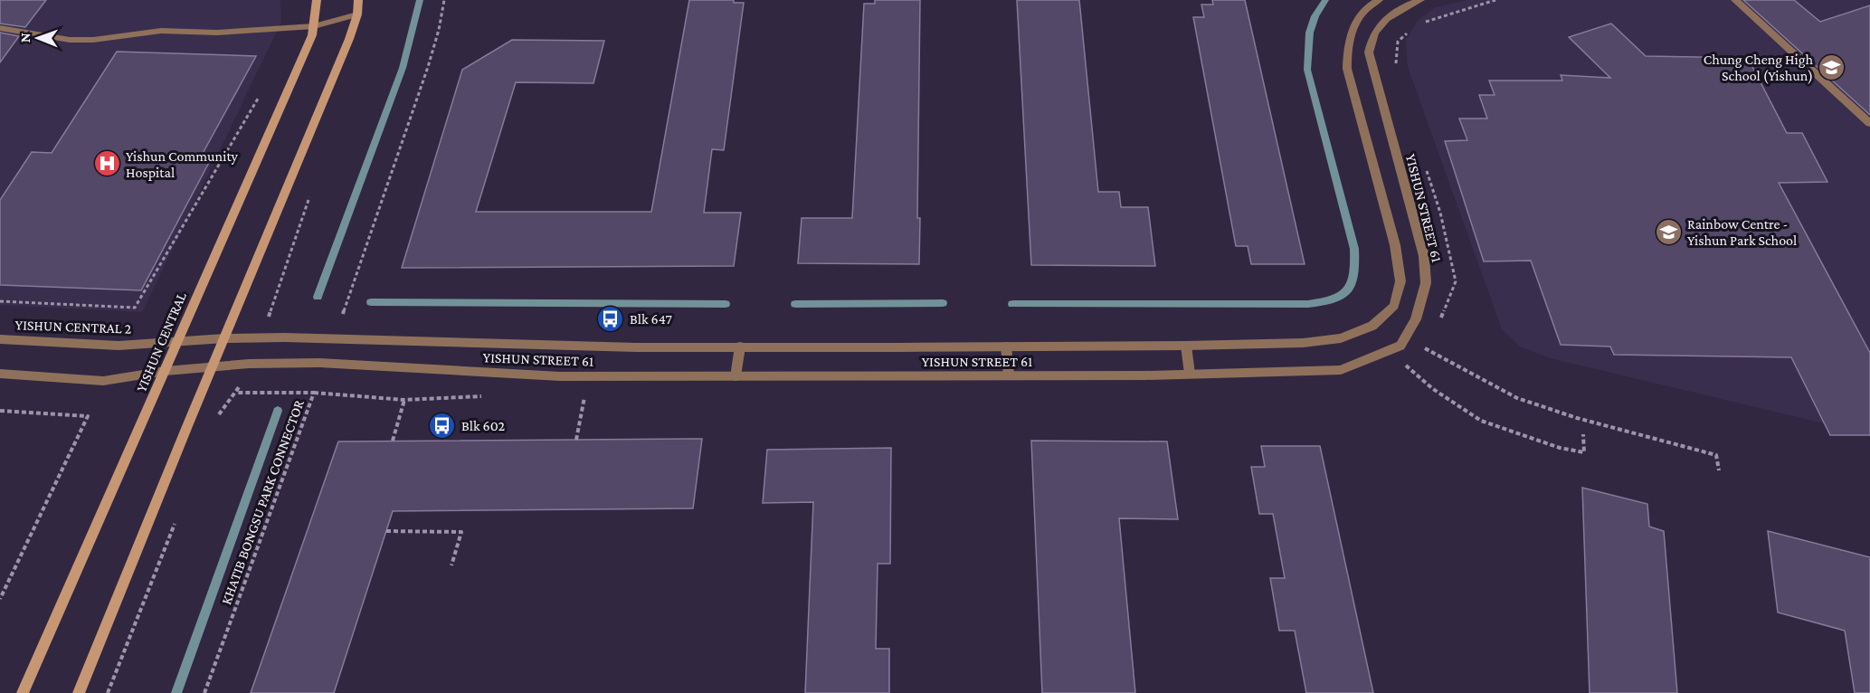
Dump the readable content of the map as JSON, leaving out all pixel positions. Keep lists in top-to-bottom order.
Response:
{
  "streets": {
    "main road": ["YISHUN CENTRAL"],
    "street": ["YISHUN STREET 61", "YISHUN CENTRAL 2"],
    "path": ["KHATIB BONGSU PARK CONNECTOR"]
  },
  "crossings": [
    ["YISHUN STREET 61", "YISHUN CENTRAL 2"],
    ["YISHUN STREET 61", "YISHUN CENTRAL"],
    ["YISHUN CENTRAL 2", "YISHUN CENTRAL"]
  ],
  "places": {
    "school or university": ["Chung Cheng High School (Yishun)", "Rainbow Centre - Yishun Park School"],
    "hospital": ["Yishun Community Hospital"],
    "bus stop": ["Blk 647", "Blk 602"]
  },
  "north": "left"
}
